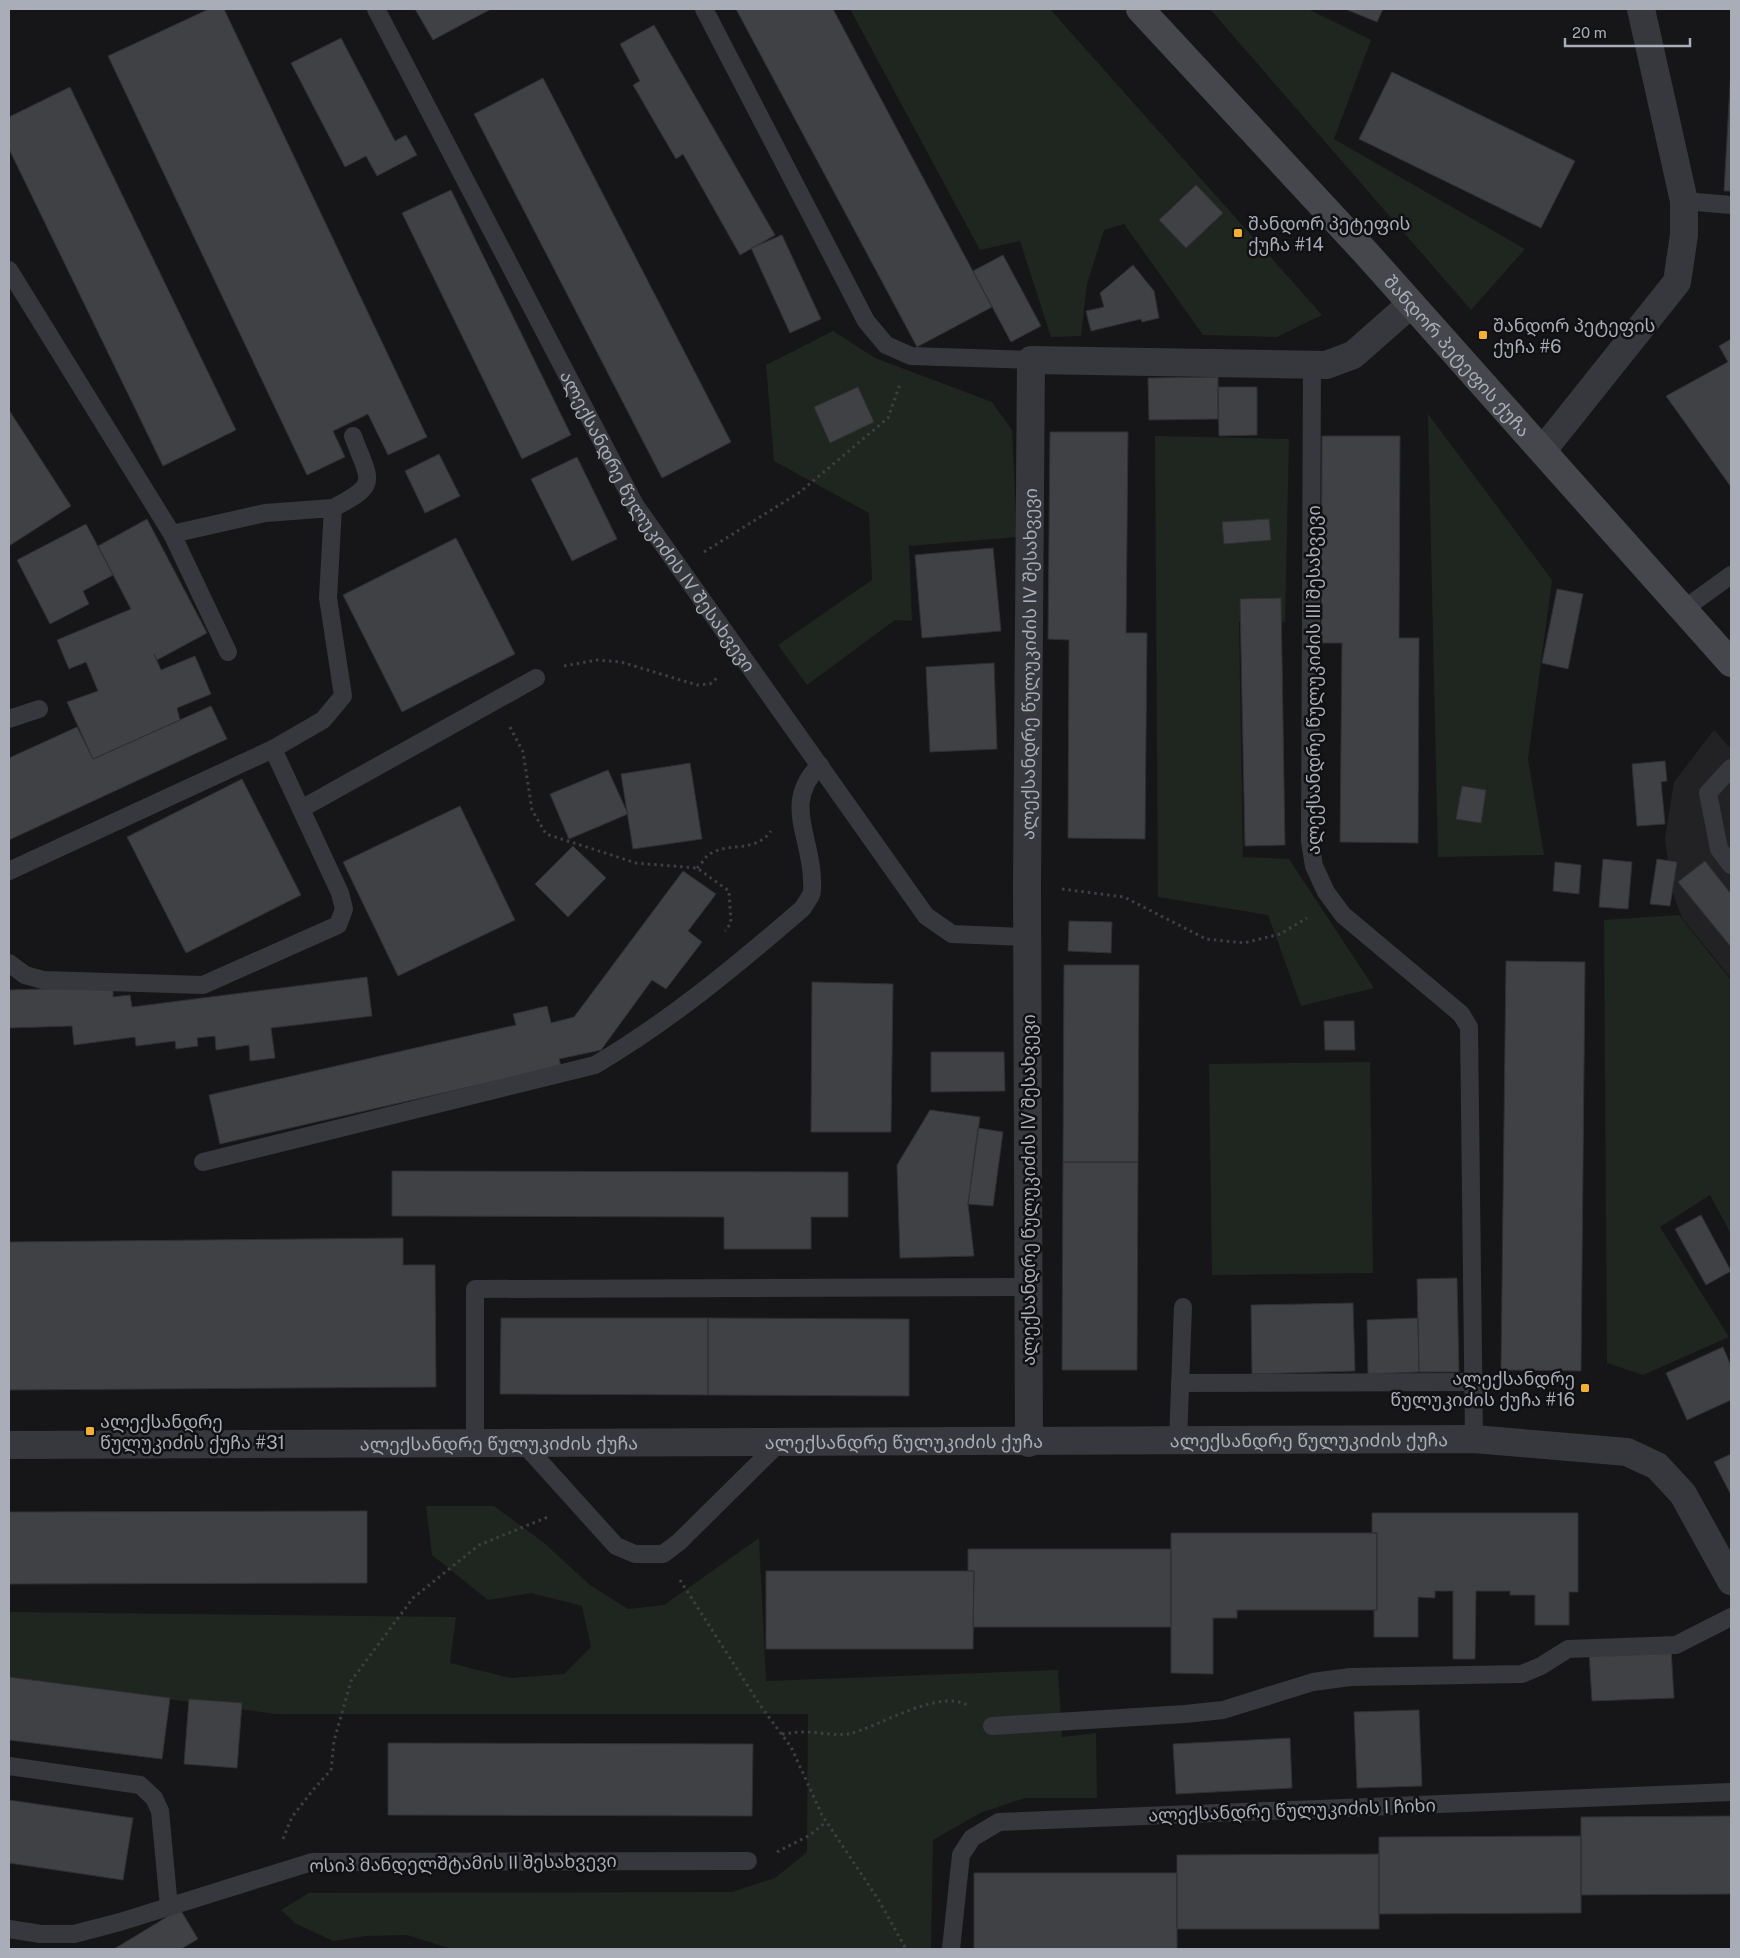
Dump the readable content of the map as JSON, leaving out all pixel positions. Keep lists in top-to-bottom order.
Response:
{
  "streets": {
    "main road": ["შანდორ პეტეფის ქუჩა"],
    "street": ["ალექსანდრე წულუკიძის IV შესახვევი", "ალექსანდრე წულუკიძის ქუჩა"],
    "lane": ["ალექსანდრე წულუკიძის III შესახვევი", "ალექსანდრე წულუკიძის I ჩიხი", "ოსიპ მანდელშტამის II შესახვევი"]
  },
  "crossings": [
    ["ალექსანდრე წულუკიძის IV შესახვევი", "ალექსანდრე წულუკიძის ქუჩა"],
    ["ალექსანდრე წულუკიძის III შესახვევი", "ალექსანდრე წულუკიძის ქუჩა"]
  ],
  "places": {
    "transit": [
      "შანდორ პეტეფის ქუჩა #14",
      "შანდორ პეტეფის ქუჩა #6",
      "ალექსანდრე წულუკიძის ქუჩა #16",
      "ალექსანდრე წულუკიძის ქუჩა #31"
    ]
  },
  "scale_bar": "20 m"
}
